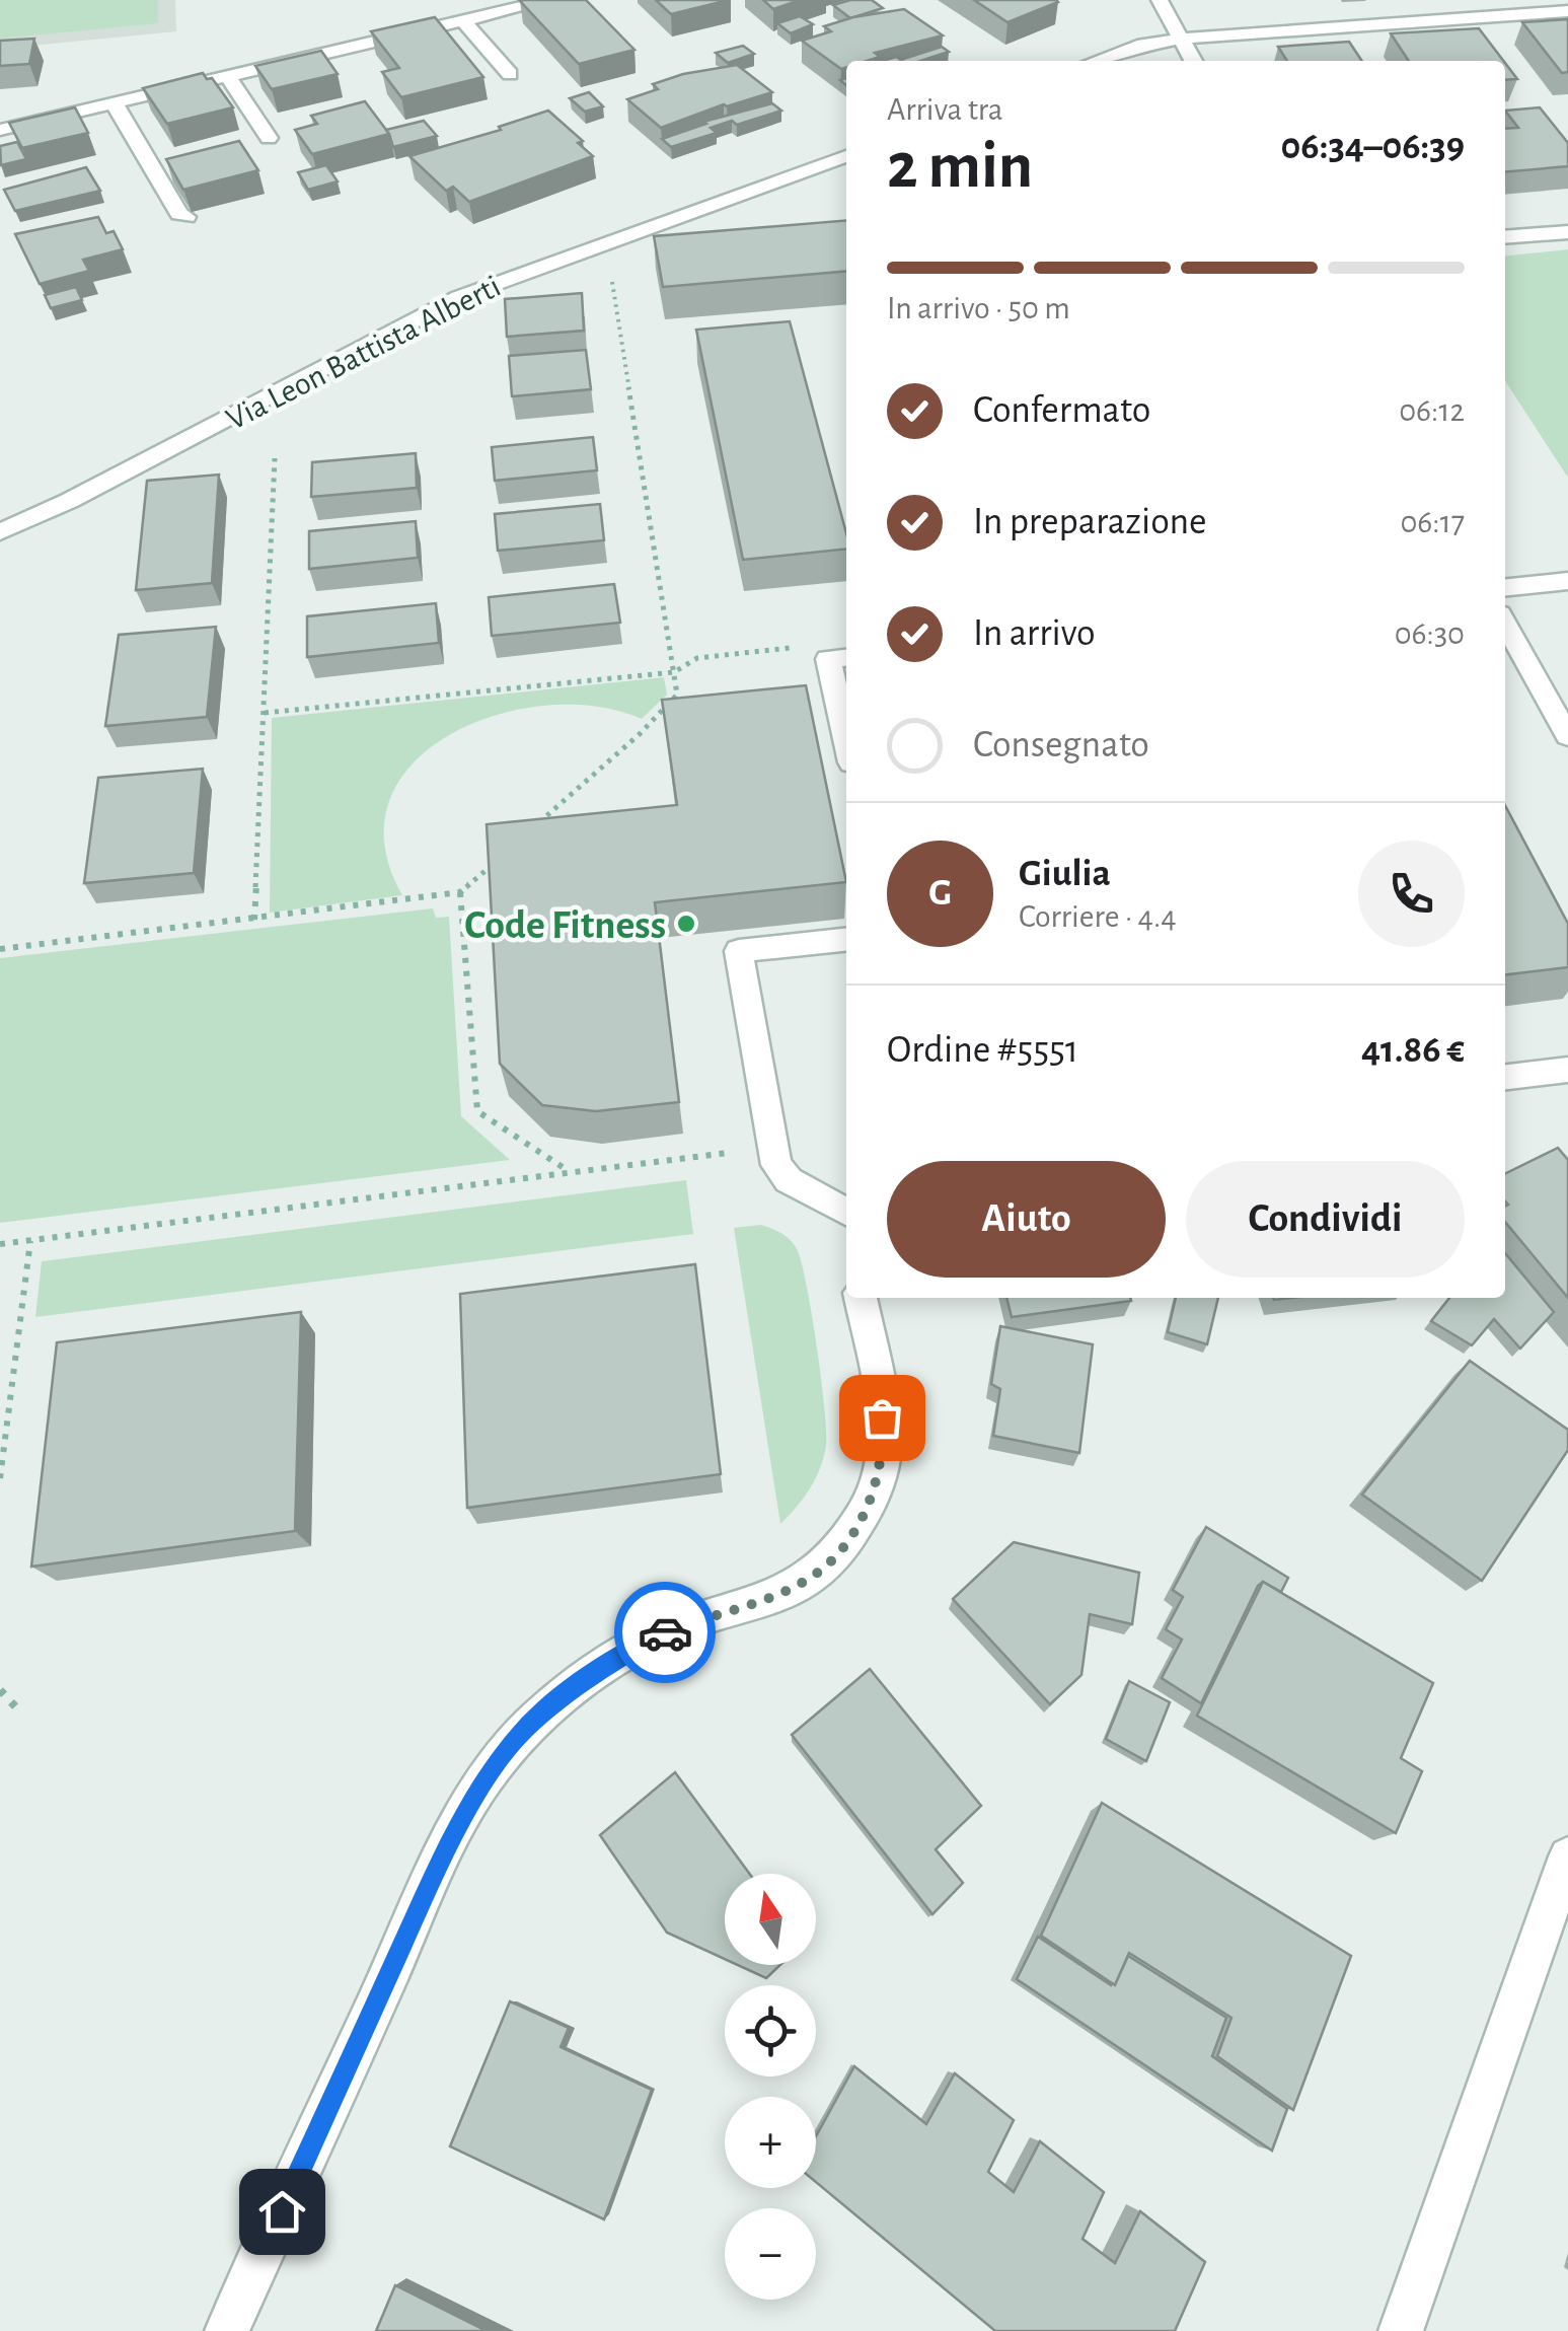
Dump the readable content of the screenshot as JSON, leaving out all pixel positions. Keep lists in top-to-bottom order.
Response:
{
  "streets": {
    "street": ["Via Leon Battista Alberti"]
  },
  "places": ["Code Fitness"],
  "north": "top",
  "page": {
    "heading": ["2 min", "Arriva tra", "06:34–06:39"],
    "panel": [
      "Giulia",
      "Corriere · 4.4",
      "Ordine #5551",
      "41.86 €"
    ],
    "bar": "In arrivo · 50 m",
    "list": [
      ["Confermato", "06:12"],
      ["In preparazione", "06:17"],
      ["In arrivo", "06:30"],
      "Consegnato"
    ],
    "round": "G",
    "buttons": ["Aiuto", "Condividi"],
    "map_buttons": ["+", "−"]
  }
}
